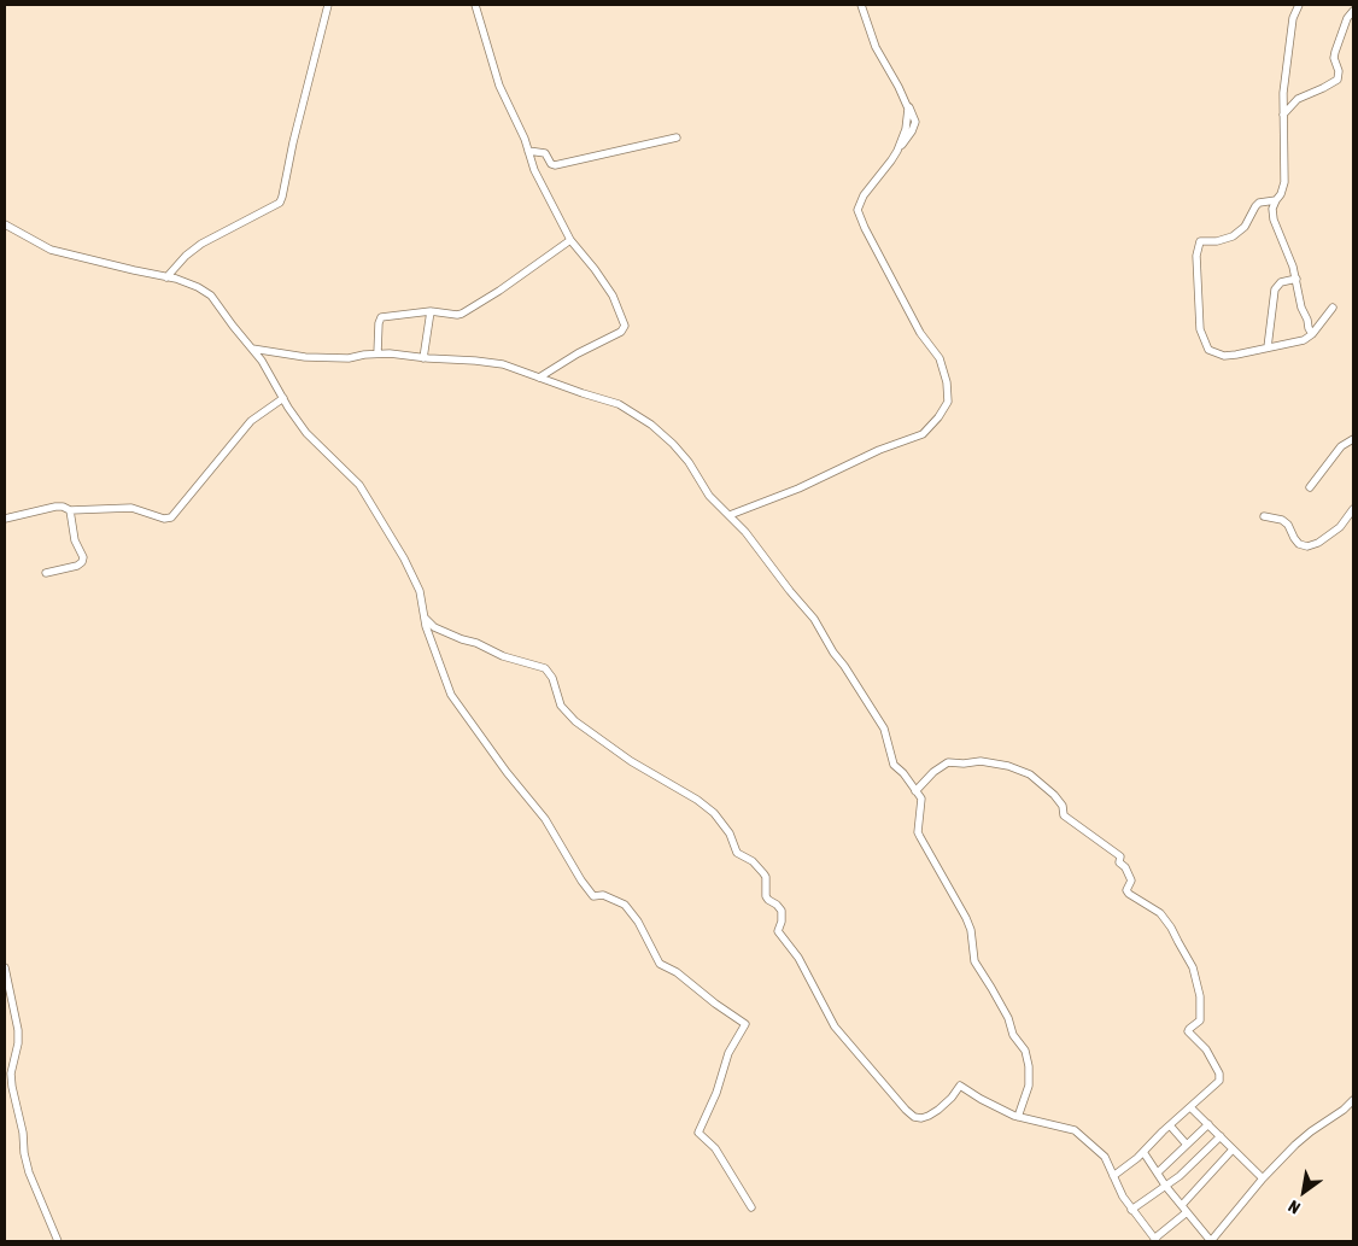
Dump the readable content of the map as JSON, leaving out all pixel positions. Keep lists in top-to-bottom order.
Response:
{
  "north": "bottom left"
}
